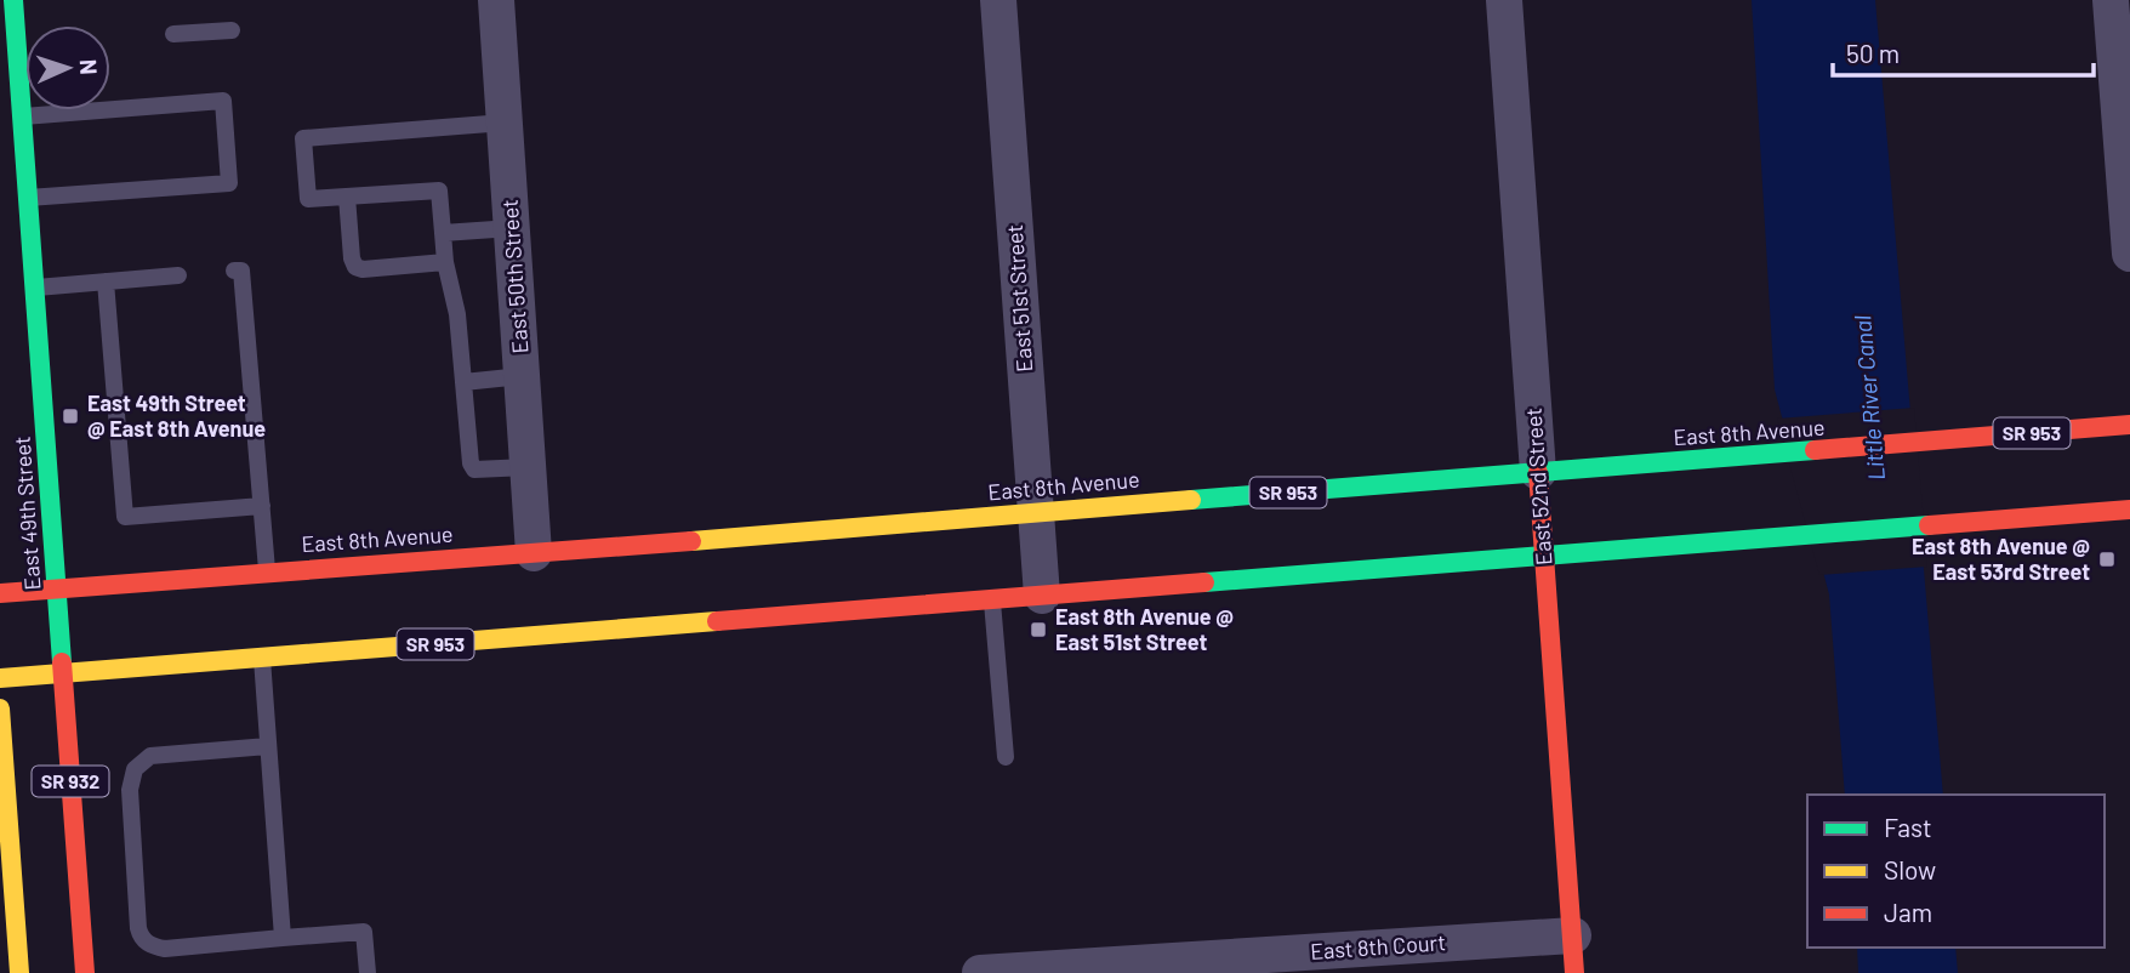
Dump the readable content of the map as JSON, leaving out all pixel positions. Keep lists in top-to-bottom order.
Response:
{
  "streets": {
    "main road": [
      "East 8th Avenue",
      "SR 953",
      "East 52nd Street",
      "East 49th Street",
      "SR 932"
    ],
    "street": ["East 50th Street", "East 51st Street", "East 8th Court"]
  },
  "crossings": [
    ["East 50th Street", "East 8th Avenue"],
    ["East 51st Street", "East 8th Avenue"],
    ["East 51st Street", "SR 953"],
    ["East 8th Avenue", "East 52nd Street"],
    ["East 8th Avenue", "East 49th Street"],
    ["SR 953", "East 52nd Street"],
    ["SR 953", "East 49th Street"],
    ["East 52nd Street", "East 8th Court"]
  ],
  "water": ["Little River Canal"],
  "places": {
    "transit": ["East 49th Street @ East 8th Avenue", "East 8th Avenue @ East 53rd Street", "East 8th Avenue @ East 51st Street"]
  },
  "legend": ["Fast", "Slow", "Jam"],
  "scale_bar": "50 m",
  "north": "right"
}
